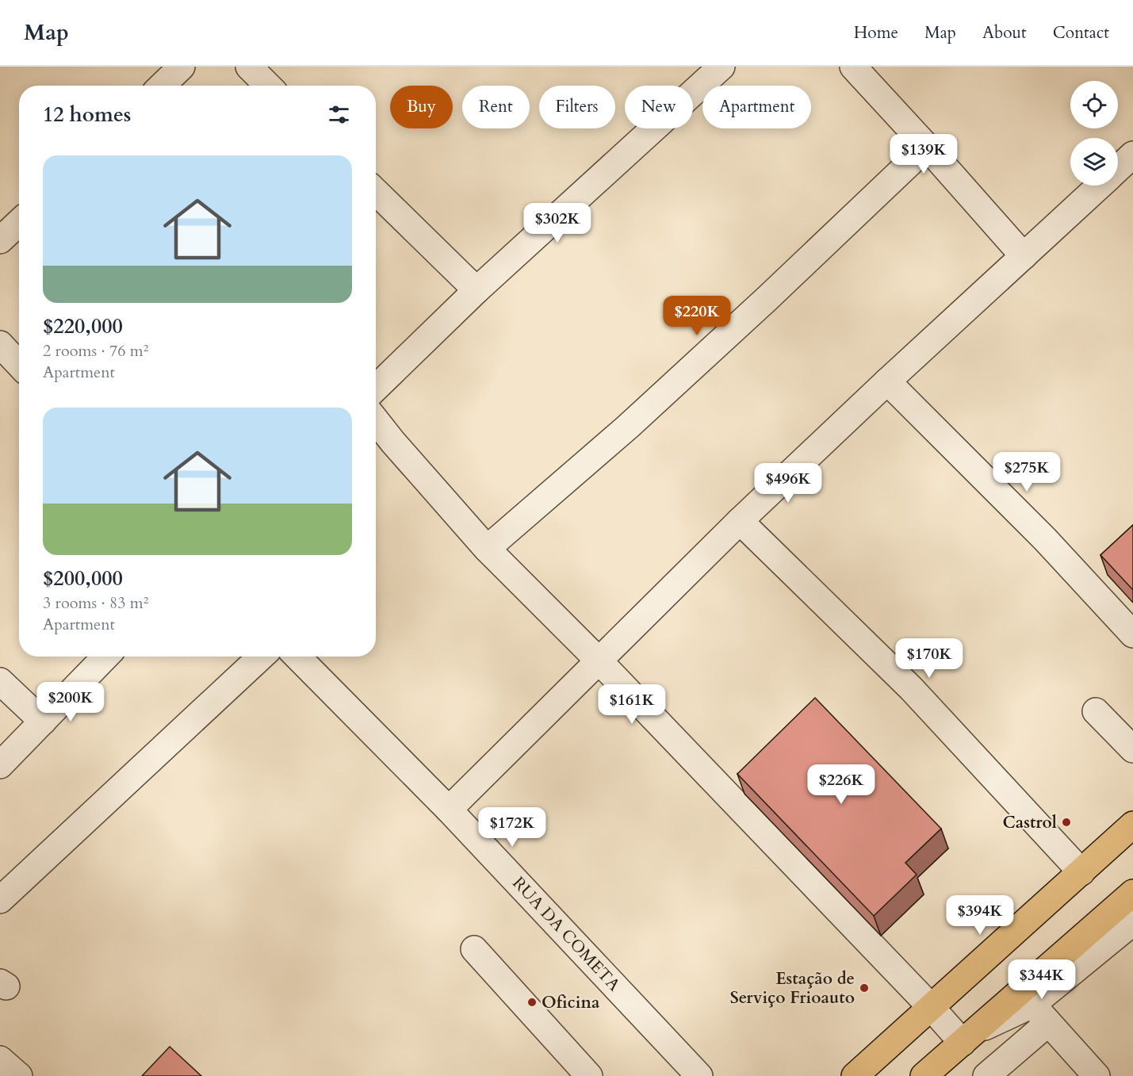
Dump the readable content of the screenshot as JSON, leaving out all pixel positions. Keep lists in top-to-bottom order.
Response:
{
  "streets": {
    "street": ["RUA DA COMETA"]
  },
  "places": ["Castrol", "Estação de Serviço Frioauto", "Oficina"],
  "page": {
    "header": "Map",
    "nav": [
      "Home",
      "Map",
      "About",
      "Contact"
    ],
    "chip": [
      "Buy",
      "Rent",
      "Filters",
      "New",
      "Apartment"
    ],
    "heading": "12 homes",
    "price": [
      "$139K",
      "$302K",
      "$220K",
      "$275K",
      "$496K",
      "$170K",
      "$200K",
      "$161K",
      "$226K",
      "$172K",
      "$394K",
      "$344K"
    ],
    "list": [
      {
        "name": "$220,000",
        "note": "2 rooms · 76 m² · Apartment"
      },
      {
        "name": "$200,000",
        "note": "3 rooms · 83 m² · Apartment"
      }
    ]
  }
}
